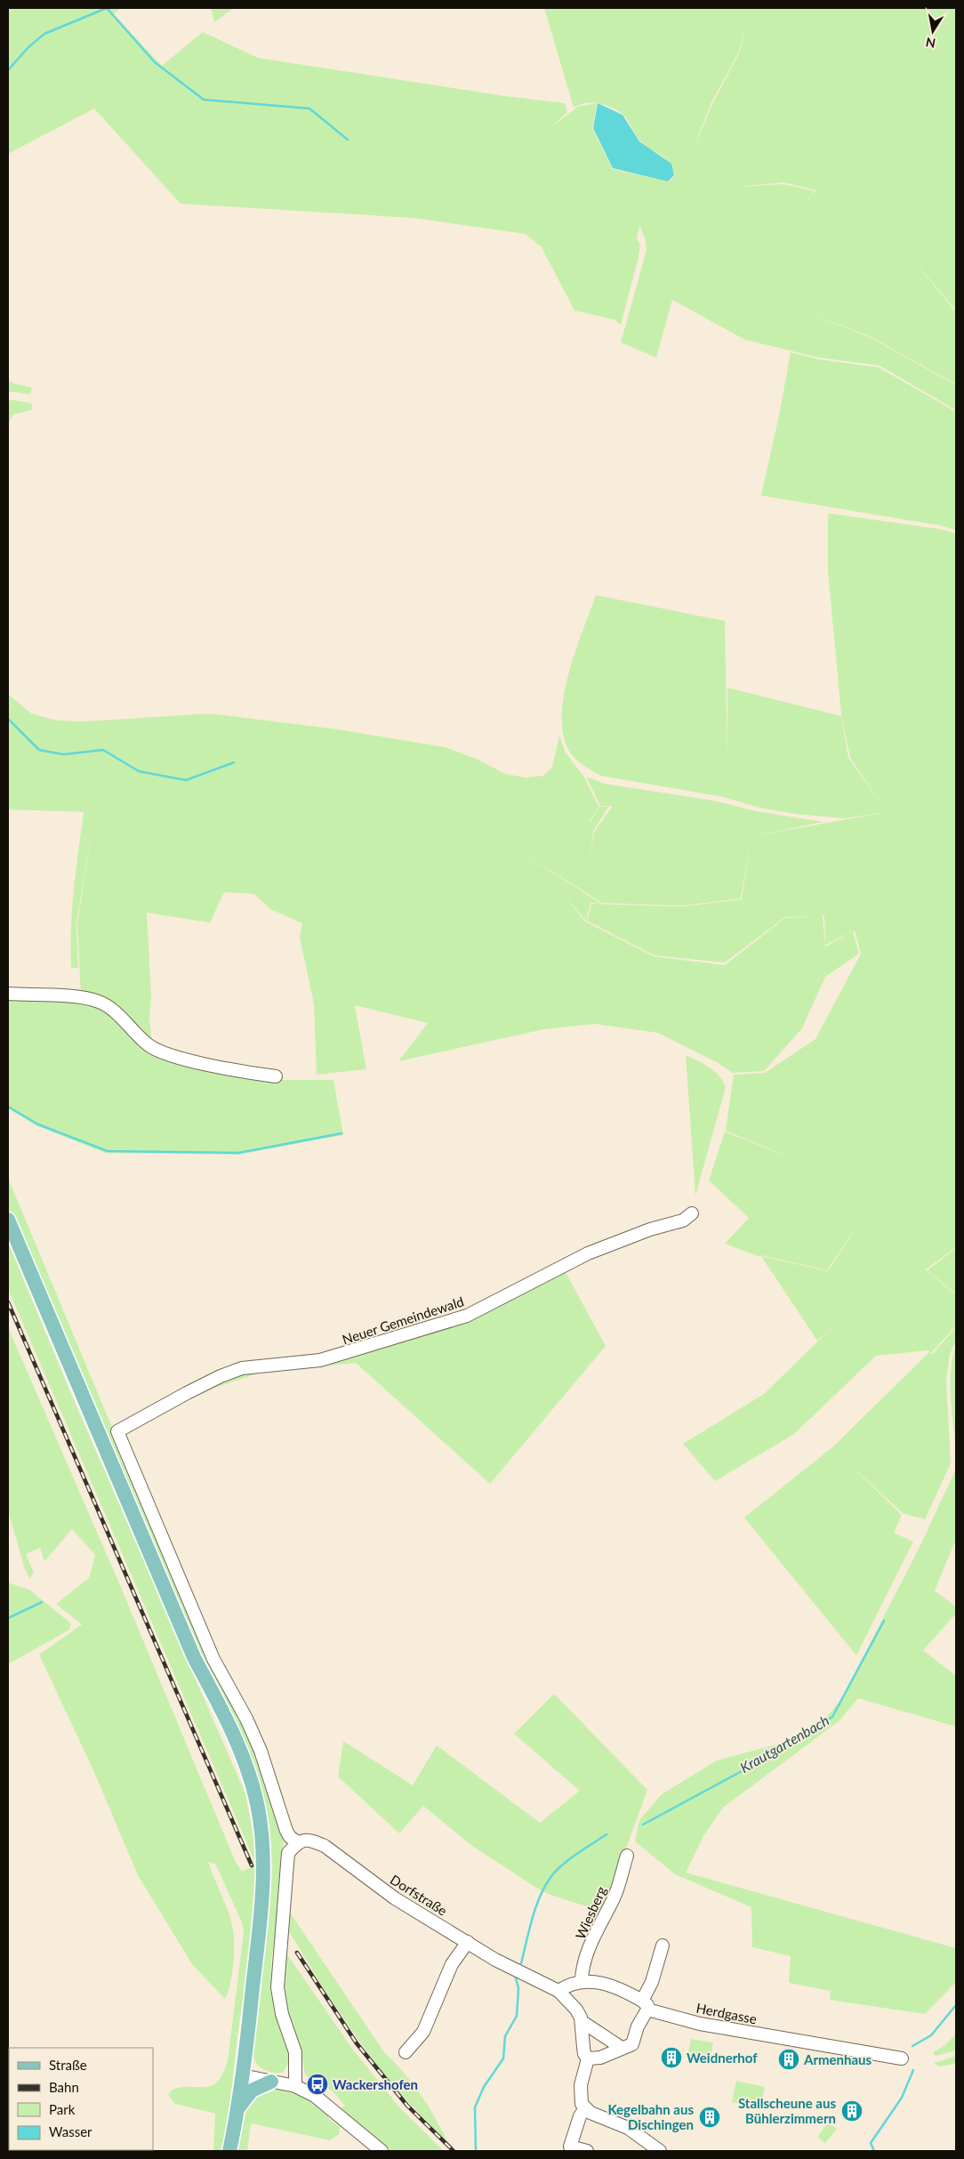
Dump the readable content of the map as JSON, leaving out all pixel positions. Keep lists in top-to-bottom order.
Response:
{
  "streets": {
    "street": [
      "Neuer Gemeindewald",
      "Dorfstraße",
      "Wiesberg",
      "Herdgasse"
    ]
  },
  "crossings": [
    ["Neuer Gemeindewald", "Dorfstraße"],
    ["Dorfstraße", "Herdgasse"],
    ["Wiesberg", "Herdgasse"]
  ],
  "water": ["Krautgartenbach"],
  "places": {
    "building": [
      "Weidnerhof",
      "Armenhaus",
      "Stallscheune aus Bühlerzimmern",
      "Kegelbahn aus Dischingen"
    ],
    "bus stop": ["Wackershofen"]
  },
  "legend": [
    "Straße",
    "Bahn",
    "Park",
    "Wasser"
  ],
  "north": "bottom"
}
